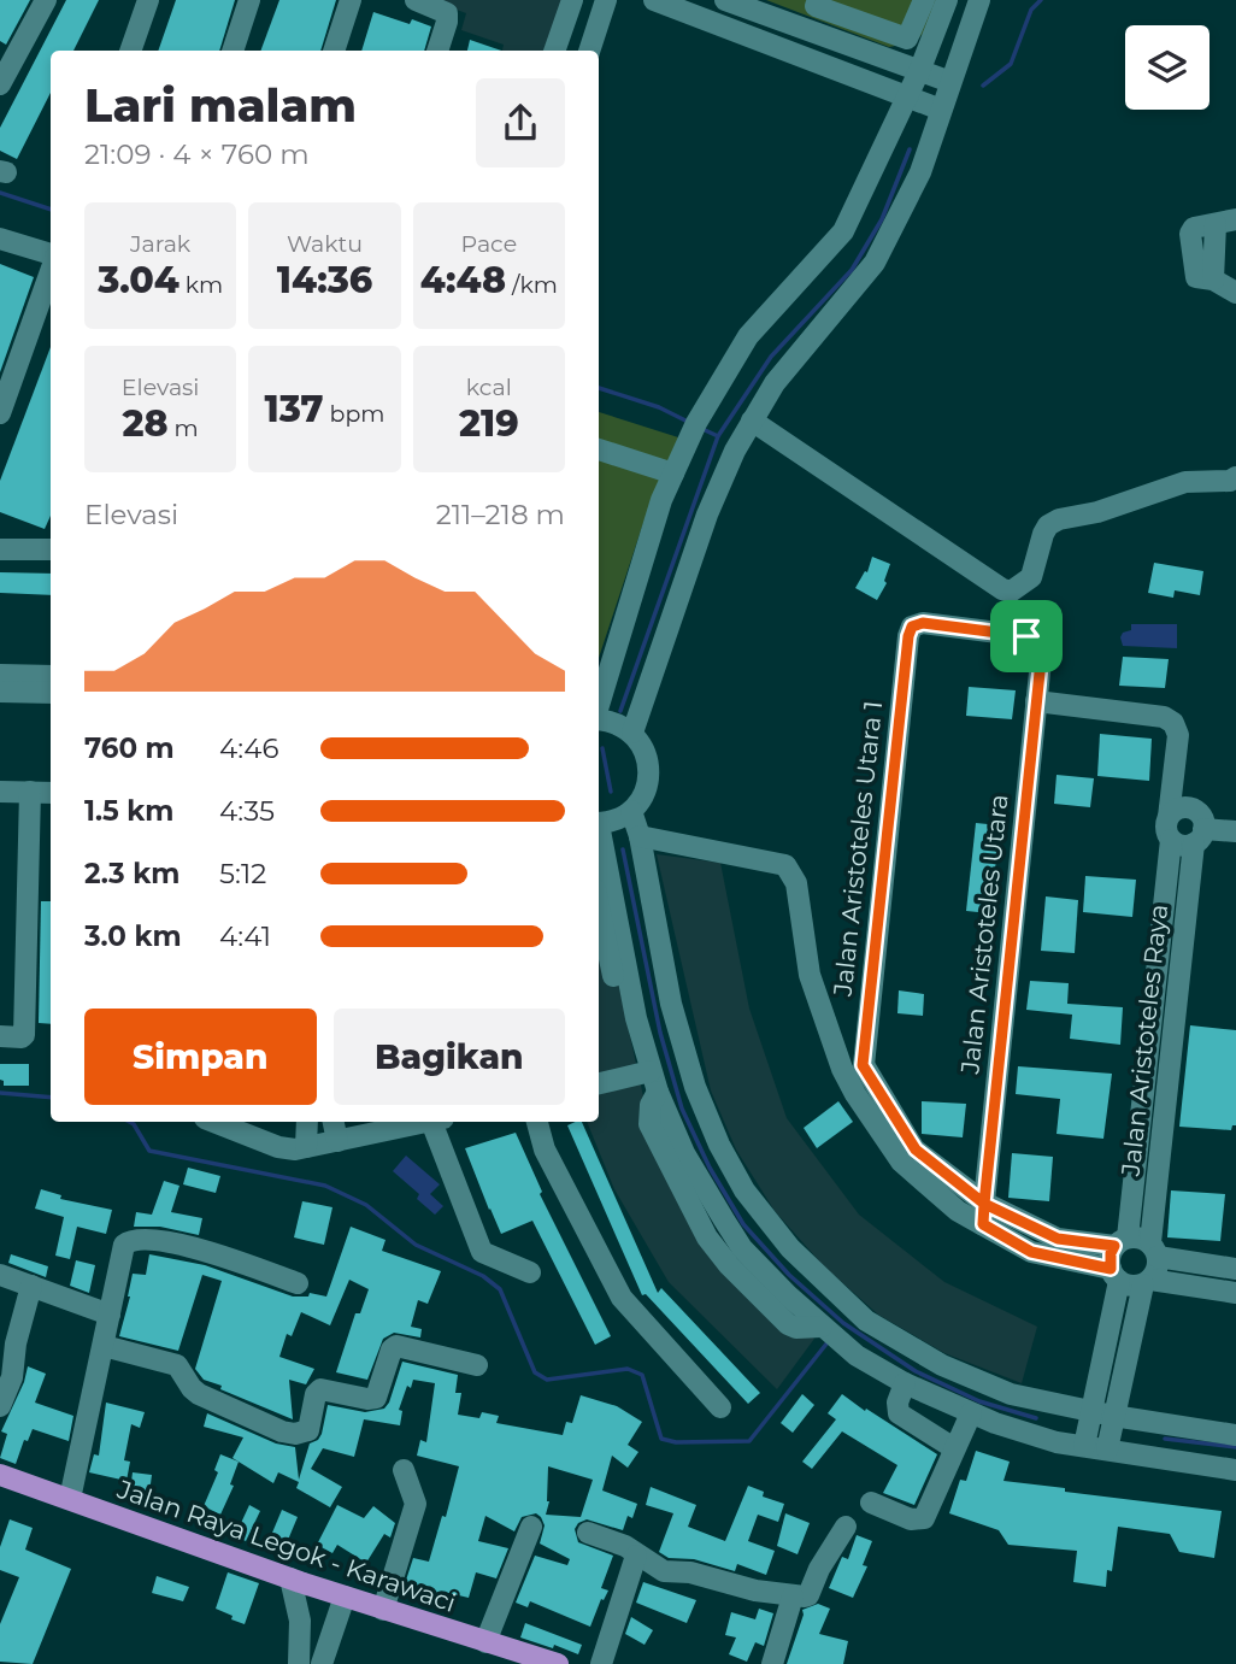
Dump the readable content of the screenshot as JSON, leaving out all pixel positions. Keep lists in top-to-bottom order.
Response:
{
  "streets": {
    "main road": ["Jalan Raya Legok - Karawaci"],
    "street": ["Jalan Aristoteles Utara 1", "Jalan Aristoteles Utara", "Jalan Aristoteles Raya"]
  },
  "crossings": [
    ["Jalan Aristoteles Utara 1", "Jalan Aristoteles Utara"],
    ["Jalan Aristoteles Utara", "Jalan Aristoteles Raya"]
  ],
  "page": {
    "heading": ["Lari malam", "21:09 · 4 × 760 m"],
    "stats": [
      ["Jarak", "3.04 km"],
      ["Waktu", "14:36"],
      ["Pace", "4:48 /km"],
      ["Elevasi", "28 m"],
      ["137 bpm"],
      ["kcal", "219"]
    ],
    "chart": ["Elevasi", "211–218 m"],
    "list": [
      {
        "name": "760 m",
        "note": "4:46"
      },
      {
        "name": "1.5 km",
        "note": "4:35"
      },
      {
        "name": "2.3 km",
        "note": "5:12"
      },
      {
        "name": "3.0 km",
        "note": "4:41"
      }
    ],
    "buttons": ["Simpan", "Bagikan"]
  }
}
